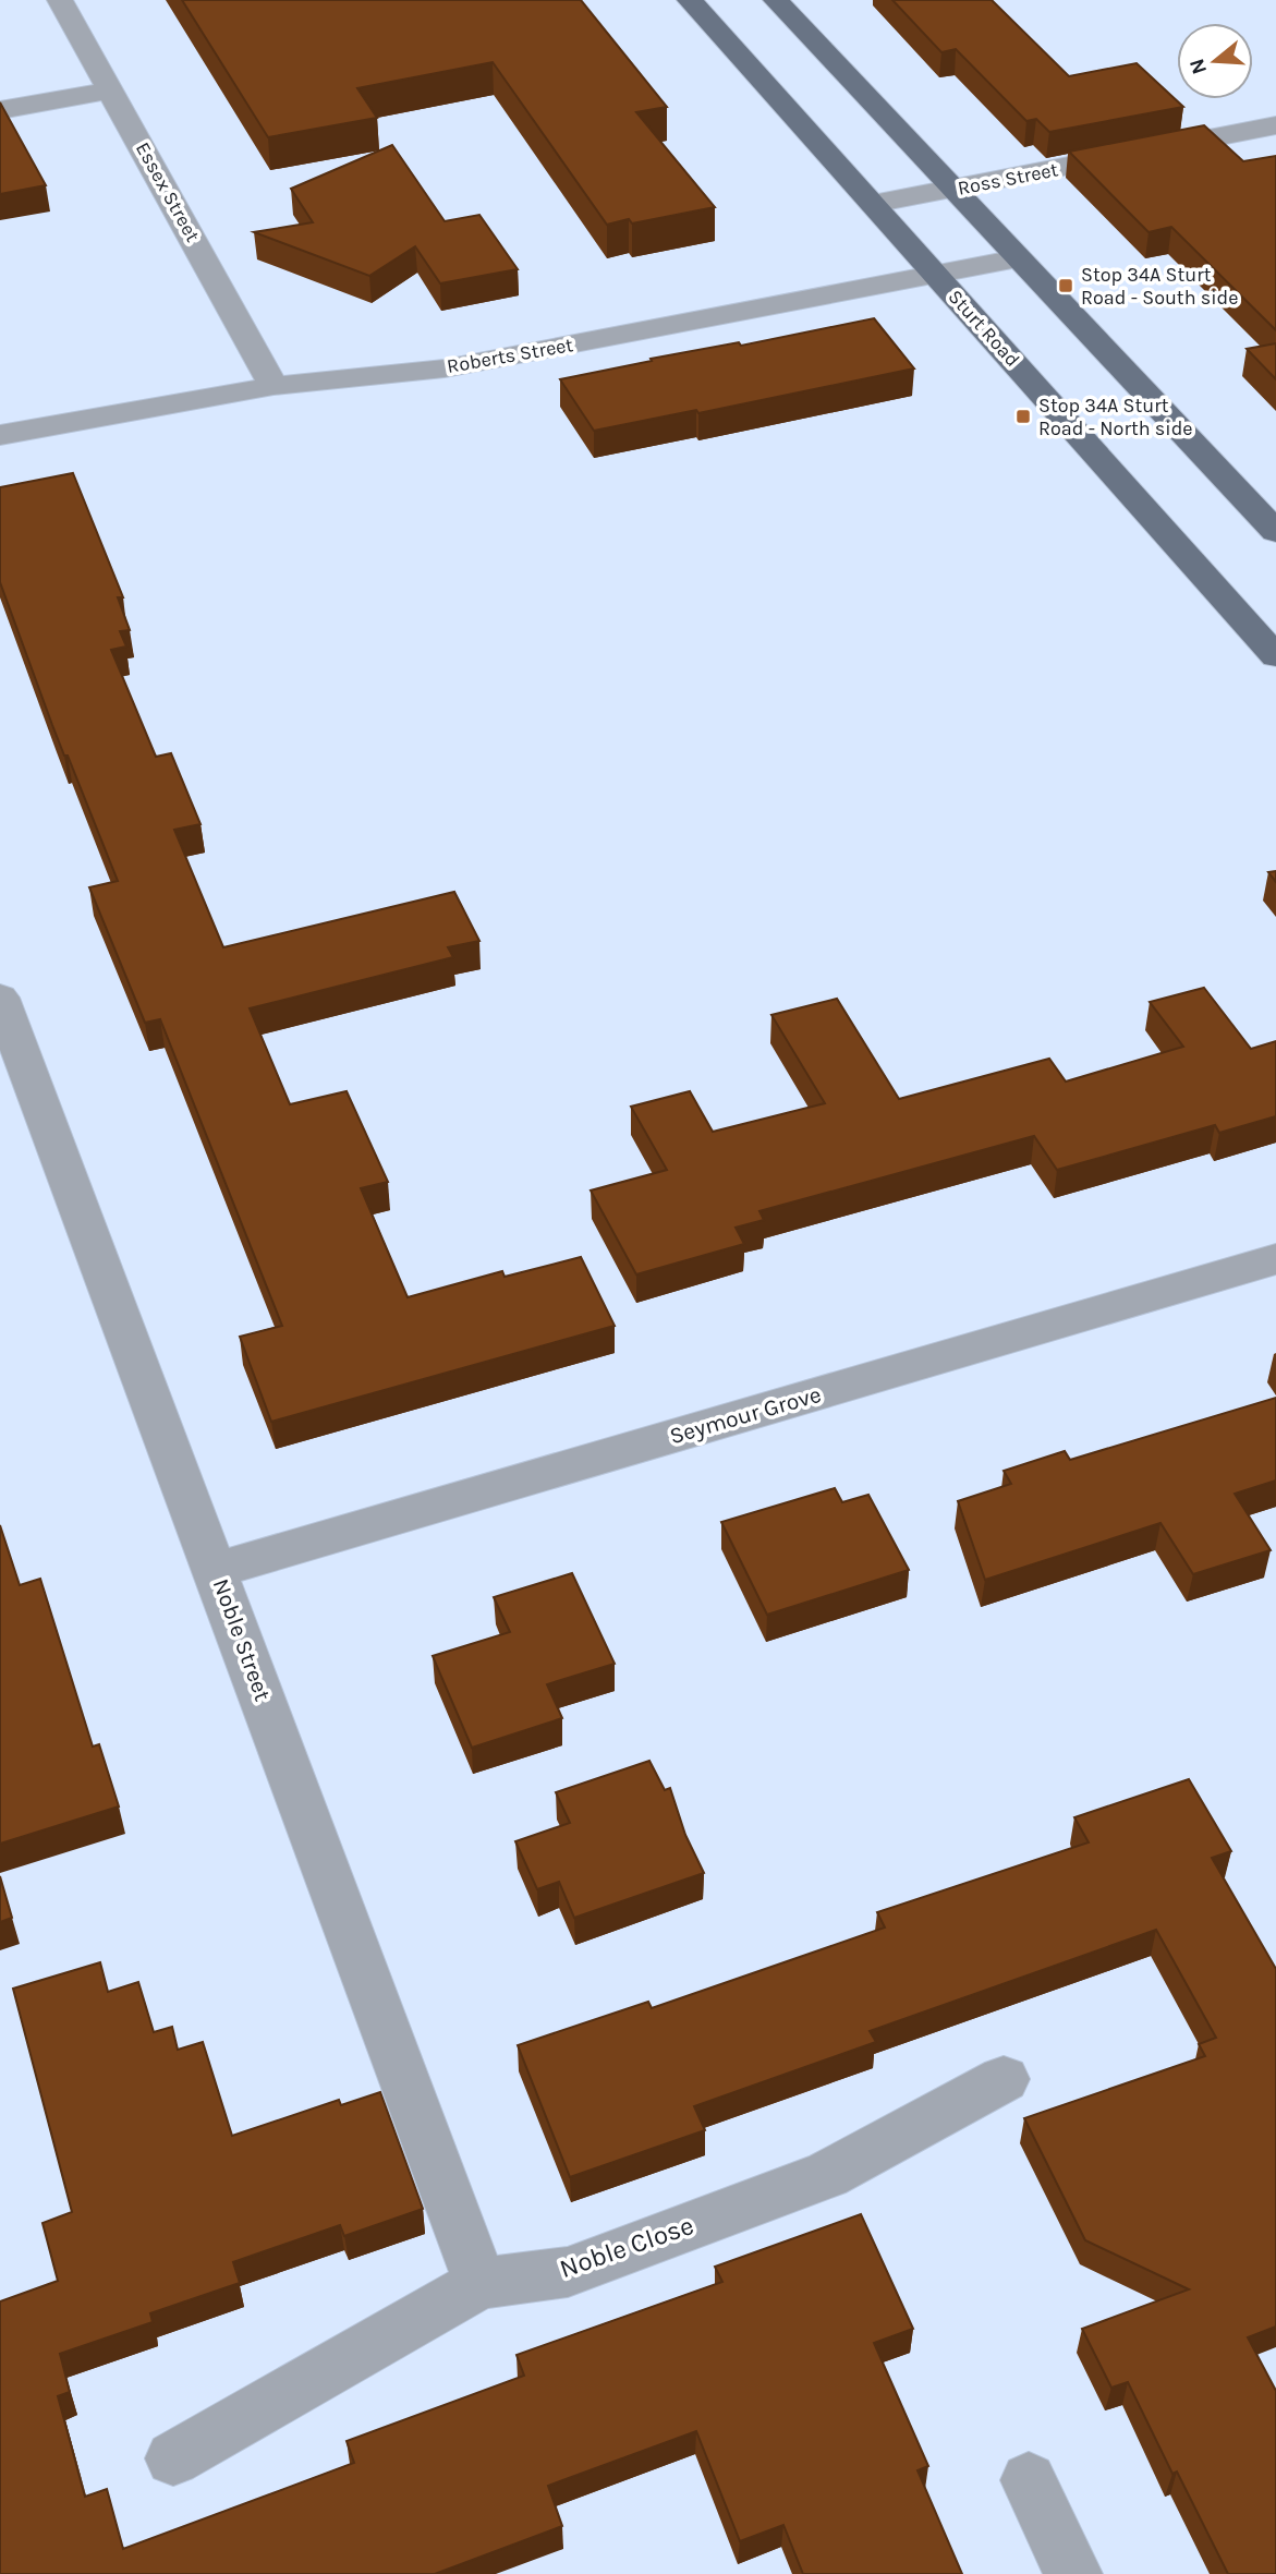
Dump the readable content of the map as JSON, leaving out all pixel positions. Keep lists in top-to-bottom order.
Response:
{
  "streets": {
    "main road": ["Sturt Road"],
    "street": [
      "Ross Street",
      "Essex Street",
      "Roberts Street",
      "Seymour Grove",
      "Noble Street",
      "Noble Close"
    ]
  },
  "crossings": [
    ["Ross Street", "Sturt Road"],
    ["Essex Street", "Roberts Street"],
    ["Sturt Road", "Roberts Street"],
    ["Seymour Grove", "Noble Street"],
    ["Noble Street", "Noble Close"]
  ],
  "places": {
    "transit": ["Stop 34A Sturt Road - South side", "Stop 34A Sturt Road - North side"]
  },
  "north": "left"
}
